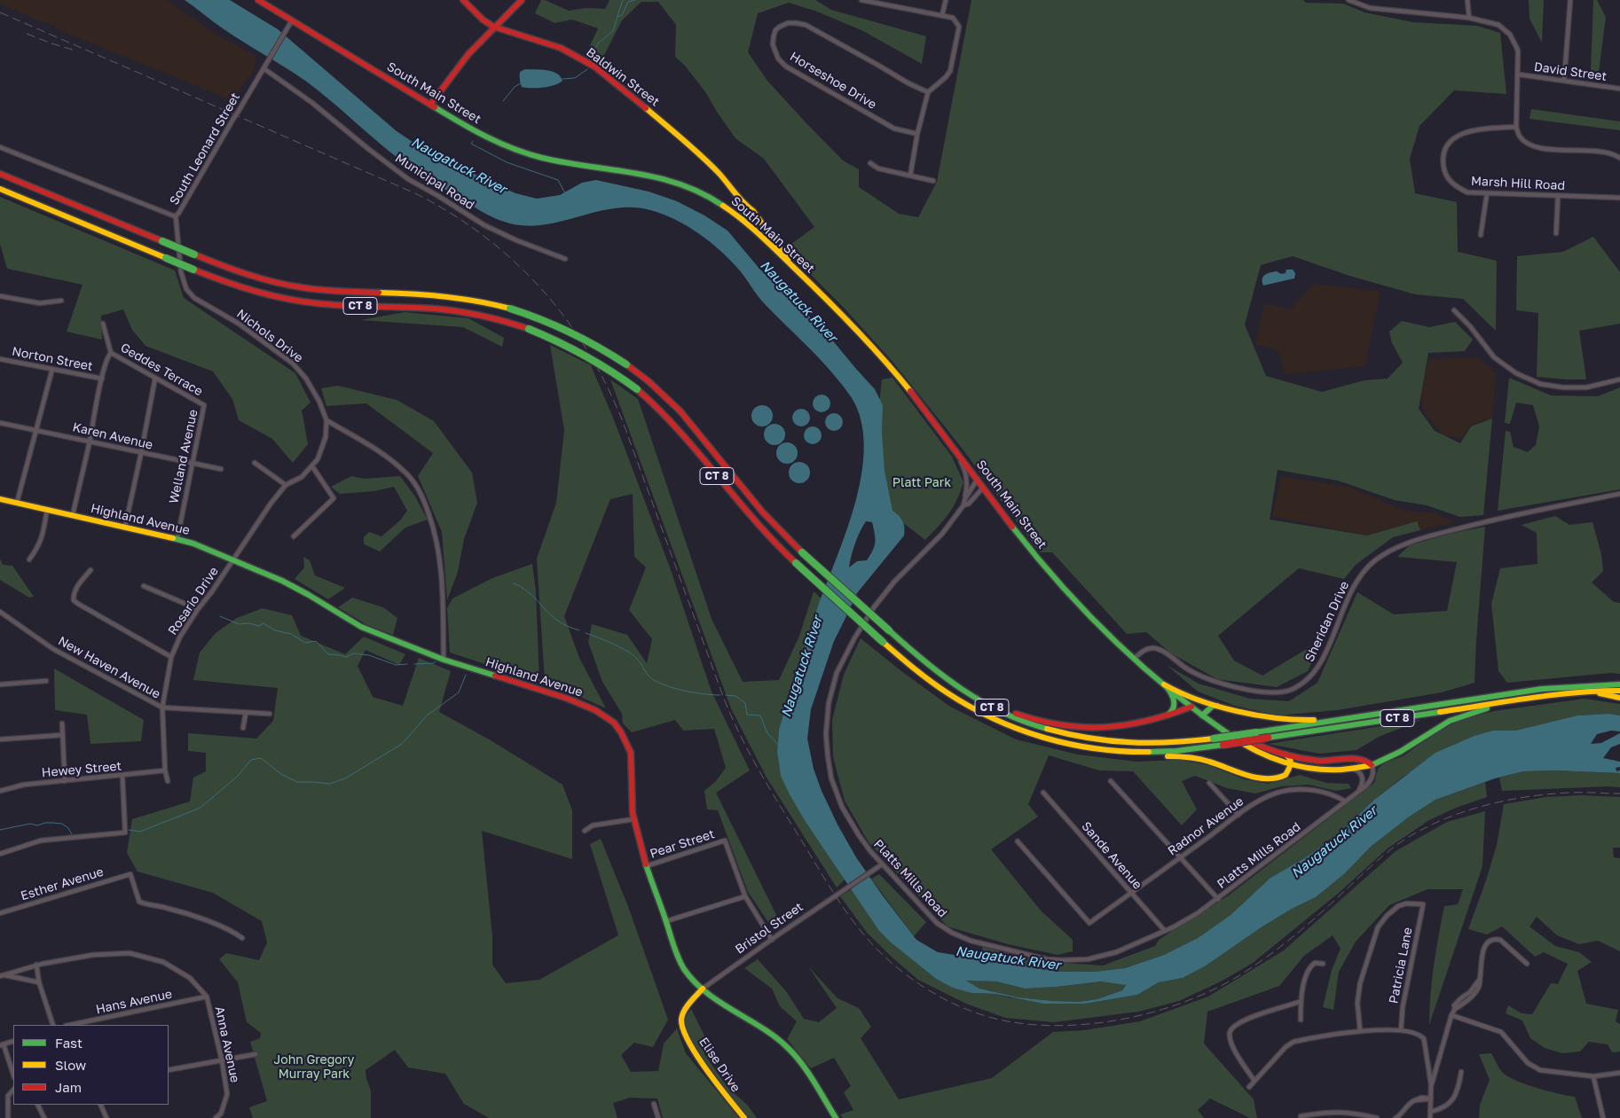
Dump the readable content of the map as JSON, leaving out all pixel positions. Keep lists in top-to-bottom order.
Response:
{
  "streets": {
    "main road": [
      "Baldwin Street",
      "South Main Street",
      "CT 8",
      "Highland Avenue",
      "Bristol Street",
      "Elise Drive"
    ],
    "street": [
      "David Street",
      "Horseshoe Drive",
      "South Leonard Street",
      "Municipal Road",
      "Marsh Hill Road",
      "Nichols Drive",
      "Norton Street",
      "Geddes Terrace",
      "Karen Avenue",
      "Welland Avenue",
      "Rosario Drive",
      "Sheridan Drive",
      "New Haven Avenue",
      "Hewey Street",
      "Radnor Avenue",
      "Pear Street",
      "Sande Avenue",
      "Platts Mills Road",
      "Esther Avenue",
      "Patricia Lane",
      "Hans Avenue",
      "Anna Avenue"
    ]
  },
  "crossings": [
    ["Baldwin Street", "South Main Street"],
    ["South Main Street", "South Leonard Street"],
    ["South Main Street", "Sheridan Drive"],
    ["South Main Street", "Platts Mills Road"],
    ["South Leonard Street", "Municipal Road"],
    ["South Leonard Street", "Nichols Drive"],
    ["Nichols Drive", "Highland Avenue"],
    ["Nichols Drive", "Rosario Drive"],
    ["Geddes Terrace", "Welland Avenue"],
    ["Karen Avenue", "Welland Avenue"],
    ["Welland Avenue", "Highland Avenue"],
    ["Highland Avenue", "Rosario Drive"],
    ["Highland Avenue", "Pear Street"],
    ["Highland Avenue", "Bristol Street"],
    ["Rosario Drive", "New Haven Avenue"],
    ["Rosario Drive", "Hewey Street"],
    ["Radnor Avenue", "Sande Avenue"],
    ["Radnor Avenue", "Platts Mills Road"],
    ["Sande Avenue", "Platts Mills Road"],
    ["Platts Mills Road", "Bristol Street"],
    ["Bristol Street", "Elise Drive"],
    ["Hans Avenue", "Anna Avenue"]
  ],
  "water": ["Naugatuck River"],
  "parks": ["Platt Park", "John Gregory Murray Park"],
  "legend": ["Fast", "Slow", "Jam"]
}
